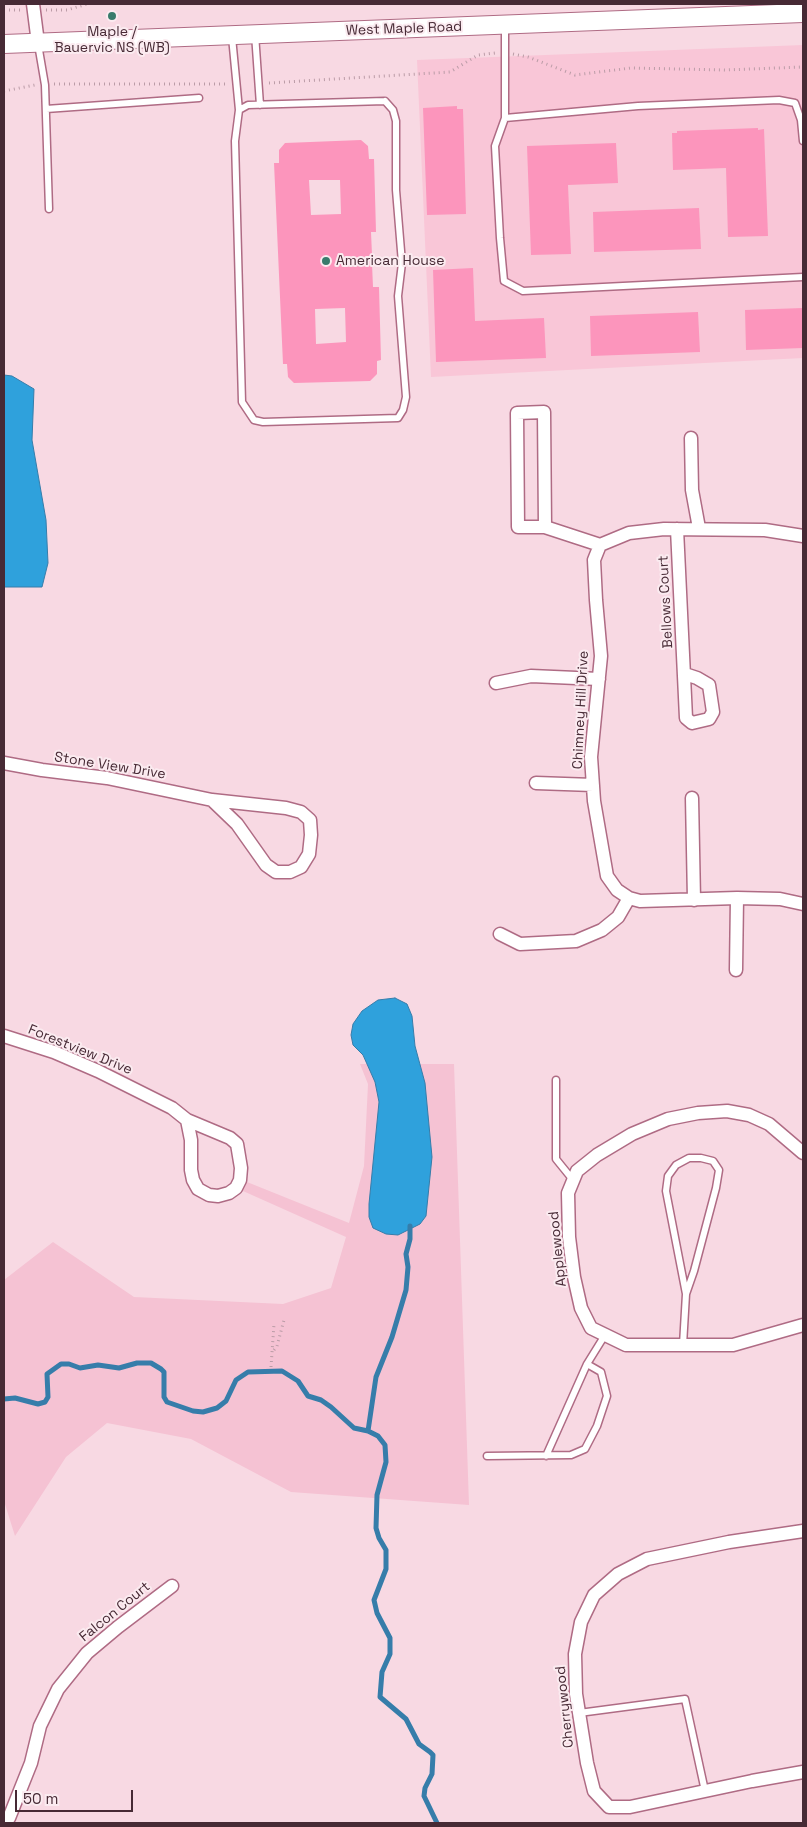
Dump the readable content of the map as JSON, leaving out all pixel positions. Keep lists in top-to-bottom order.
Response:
{
  "streets": {
    "main road": ["West Maple Road"],
    "street": [
      "Bellows Court",
      "Chimney Hill Drive",
      "Stone View Drive",
      "Forestview Drive",
      "Applewood",
      "Falcon Court",
      "Cherrywood"
    ]
  },
  "places": ["Maple / Bauervic NS (WB)", "American House"],
  "scale_bar": "50 m"
}
